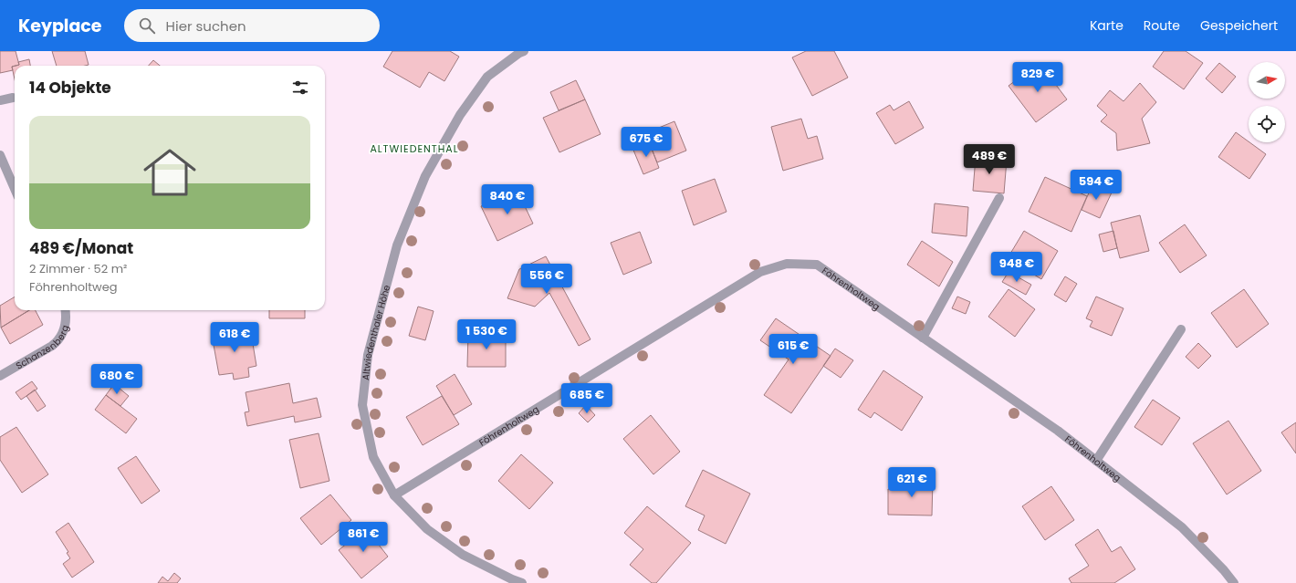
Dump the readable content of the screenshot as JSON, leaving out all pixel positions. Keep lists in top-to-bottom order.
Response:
{
  "streets": {
    "street": ["Föhrenholtweg", "Altwiedenthaler Höhe", "Schanzenberg"]
  },
  "crossings": [
    ["Föhrenholtweg", "Altwiedenthaler Höhe"]
  ],
  "districts": ["ALTWIEDENTHAL"],
  "north": "right",
  "page": {
    "header": "Keyplace",
    "search": "Hier suchen",
    "nav": ["Karte", "Route", "Gespeichert"],
    "price": [
      "829 €",
      "675 €",
      "489 €",
      "594 €",
      "840 €",
      "948 €",
      "556 €",
      "1 530 €",
      "618 €",
      "615 €",
      "680 €",
      "685 €",
      "621 €",
      "861 €"
    ],
    "heading": "14 Objekte",
    "list": [
      {
        "name": "489 €/Monat",
        "note": "2 Zimmer · 52 m² · Föhrenholtweg"
      }
    ]
  }
}
